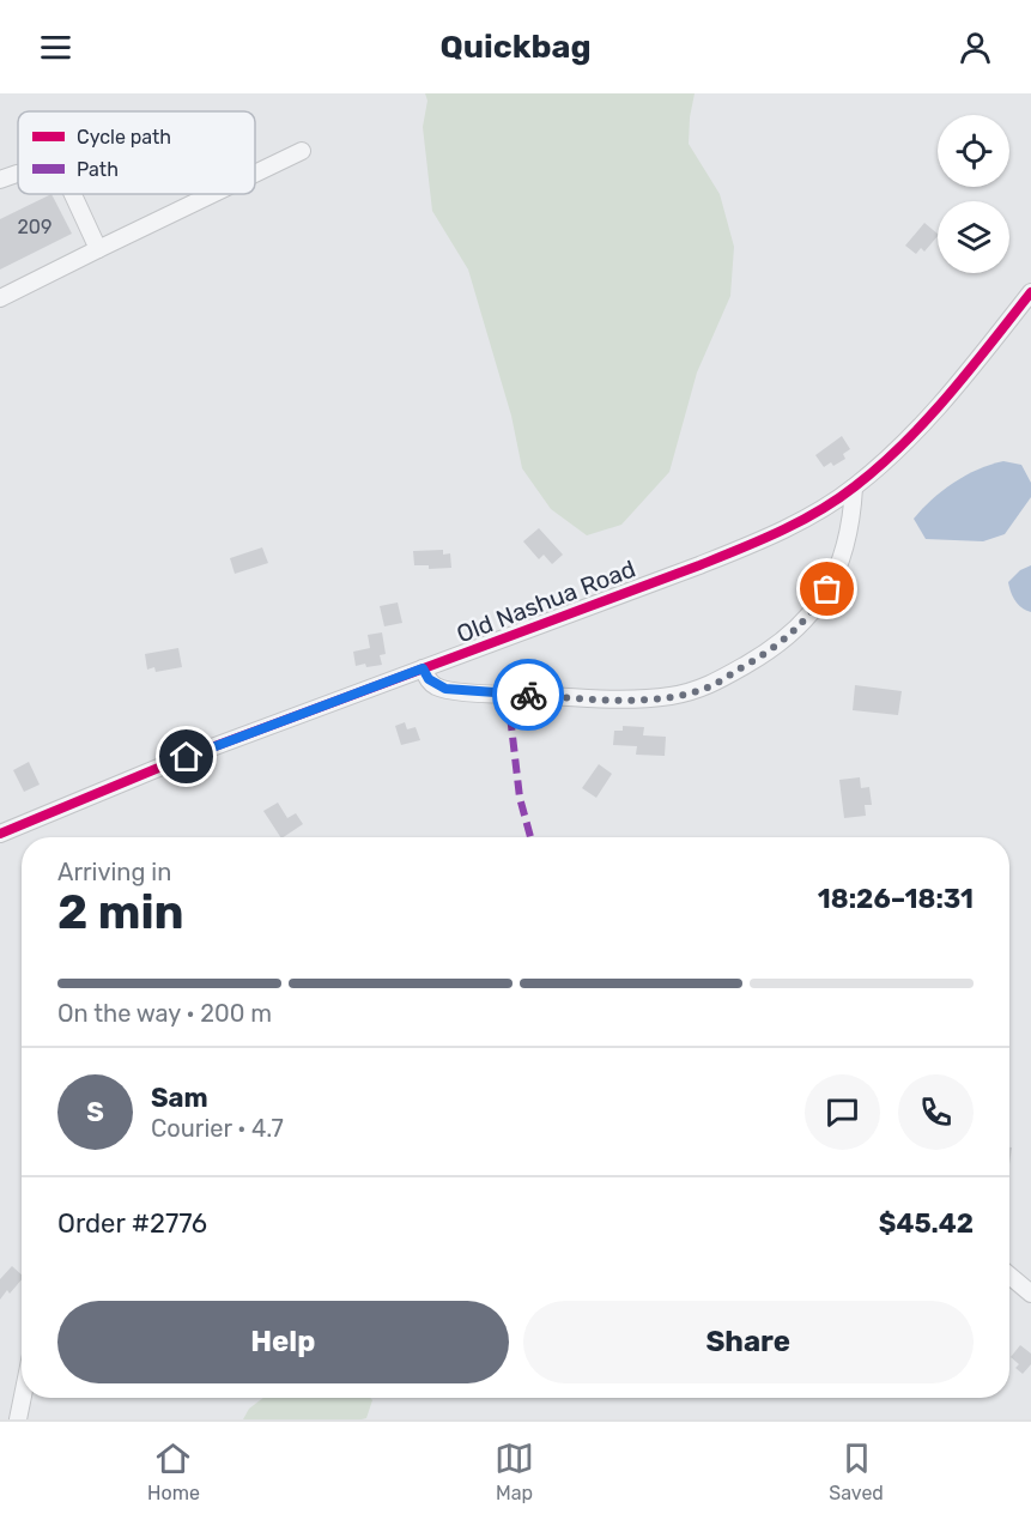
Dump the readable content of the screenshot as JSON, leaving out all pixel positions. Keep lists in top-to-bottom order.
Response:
{
  "streets": {
    "street": ["Old Nashua Road"]
  },
  "house_numbers": ["209"],
  "legend": ["Cycle path", "Path"],
  "page": {
    "header": "Quickbag",
    "heading": ["2 min", "Arriving in", "18:26–18:31"],
    "panel": [
      "Sam",
      "Courier · 4.7",
      "Order #2776",
      "$45.42"
    ],
    "bar": "On the way · 200 m",
    "round": "S",
    "buttons": ["Help", "Share"],
    "tabs": ["Home", "Map", "Saved"]
  }
}
